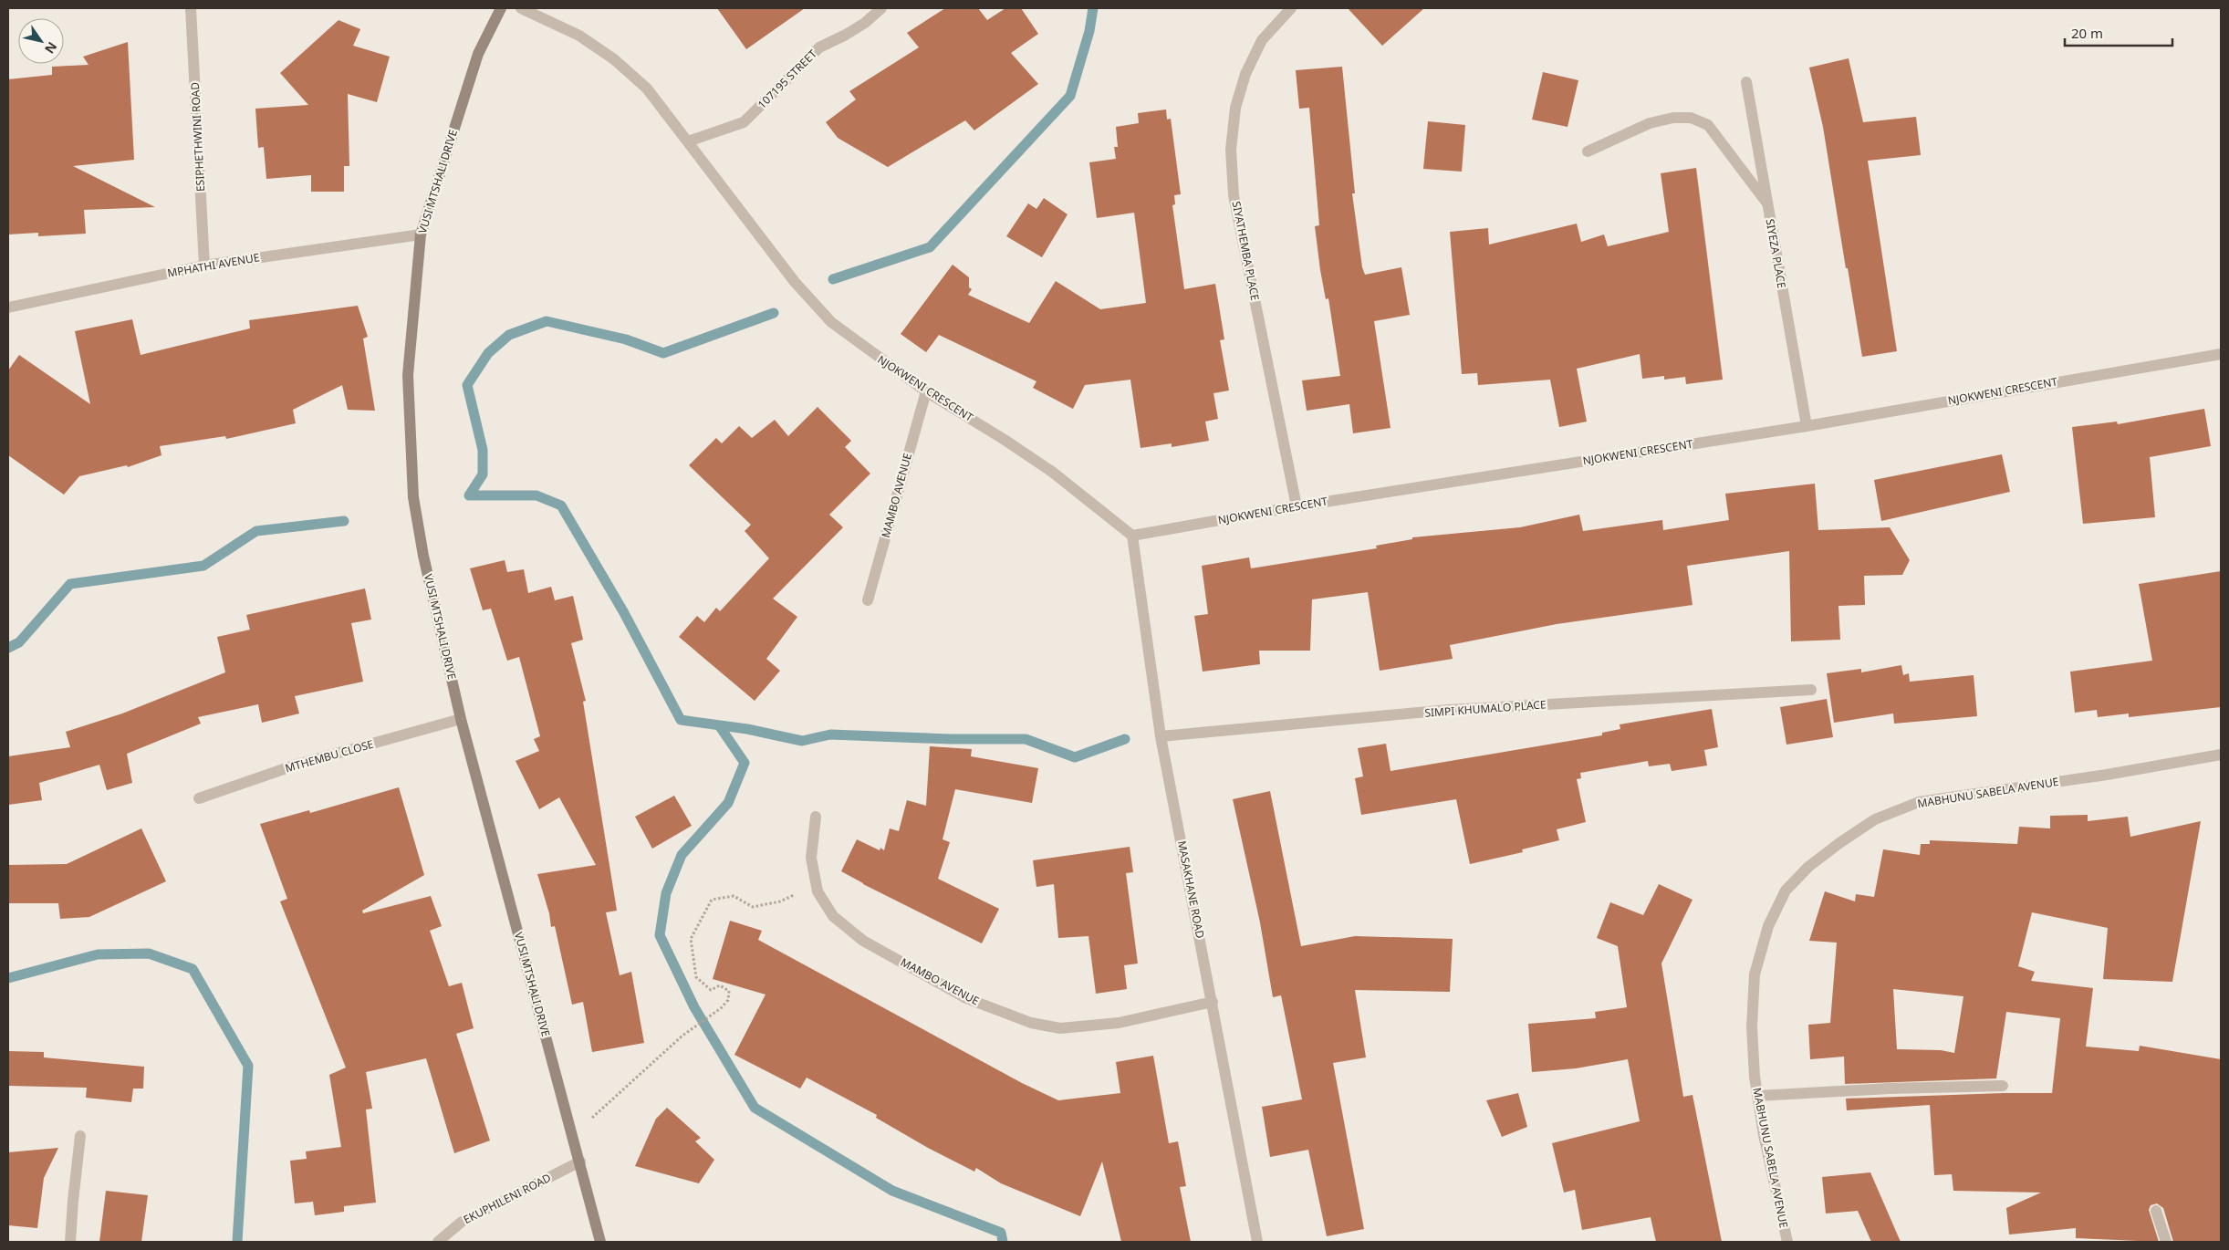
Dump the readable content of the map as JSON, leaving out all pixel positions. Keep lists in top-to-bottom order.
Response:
{
  "streets": {
    "street": [
      "107195 STREET",
      "ESIPHETHWINI ROAD",
      "VUSI MTSHALI DRIVE",
      "SIYATHEMBA PLACE",
      "SIYEZA PLACE",
      "MPHATHI AVENUE",
      "NJOKWENI CRESCENT",
      "MAMBO AVENUE",
      "SIMPI KHUMALO PLACE",
      "MTHEMBU CLOSE",
      "MABHUNU SABELA AVENUE",
      "MASAKHANE ROAD",
      "EKUPHILENI ROAD"
    ]
  },
  "crossings": [
    ["107195 STREET", "NJOKWENI CRESCENT"],
    ["ESIPHETHWINI ROAD", "MPHATHI AVENUE"],
    ["VUSI MTSHALI DRIVE", "MPHATHI AVENUE"],
    ["VUSI MTSHALI DRIVE", "MTHEMBU CLOSE"],
    ["VUSI MTSHALI DRIVE", "EKUPHILENI ROAD"],
    ["SIYATHEMBA PLACE", "NJOKWENI CRESCENT"],
    ["SIYEZA PLACE", "NJOKWENI CRESCENT"],
    ["NJOKWENI CRESCENT", "MAMBO AVENUE"],
    ["NJOKWENI CRESCENT", "MASAKHANE ROAD"],
    ["MAMBO AVENUE", "MASAKHANE ROAD"],
    ["SIMPI KHUMALO PLACE", "MASAKHANE ROAD"]
  ],
  "scale_bar": "20 m",
  "north": "bottom right"
}
